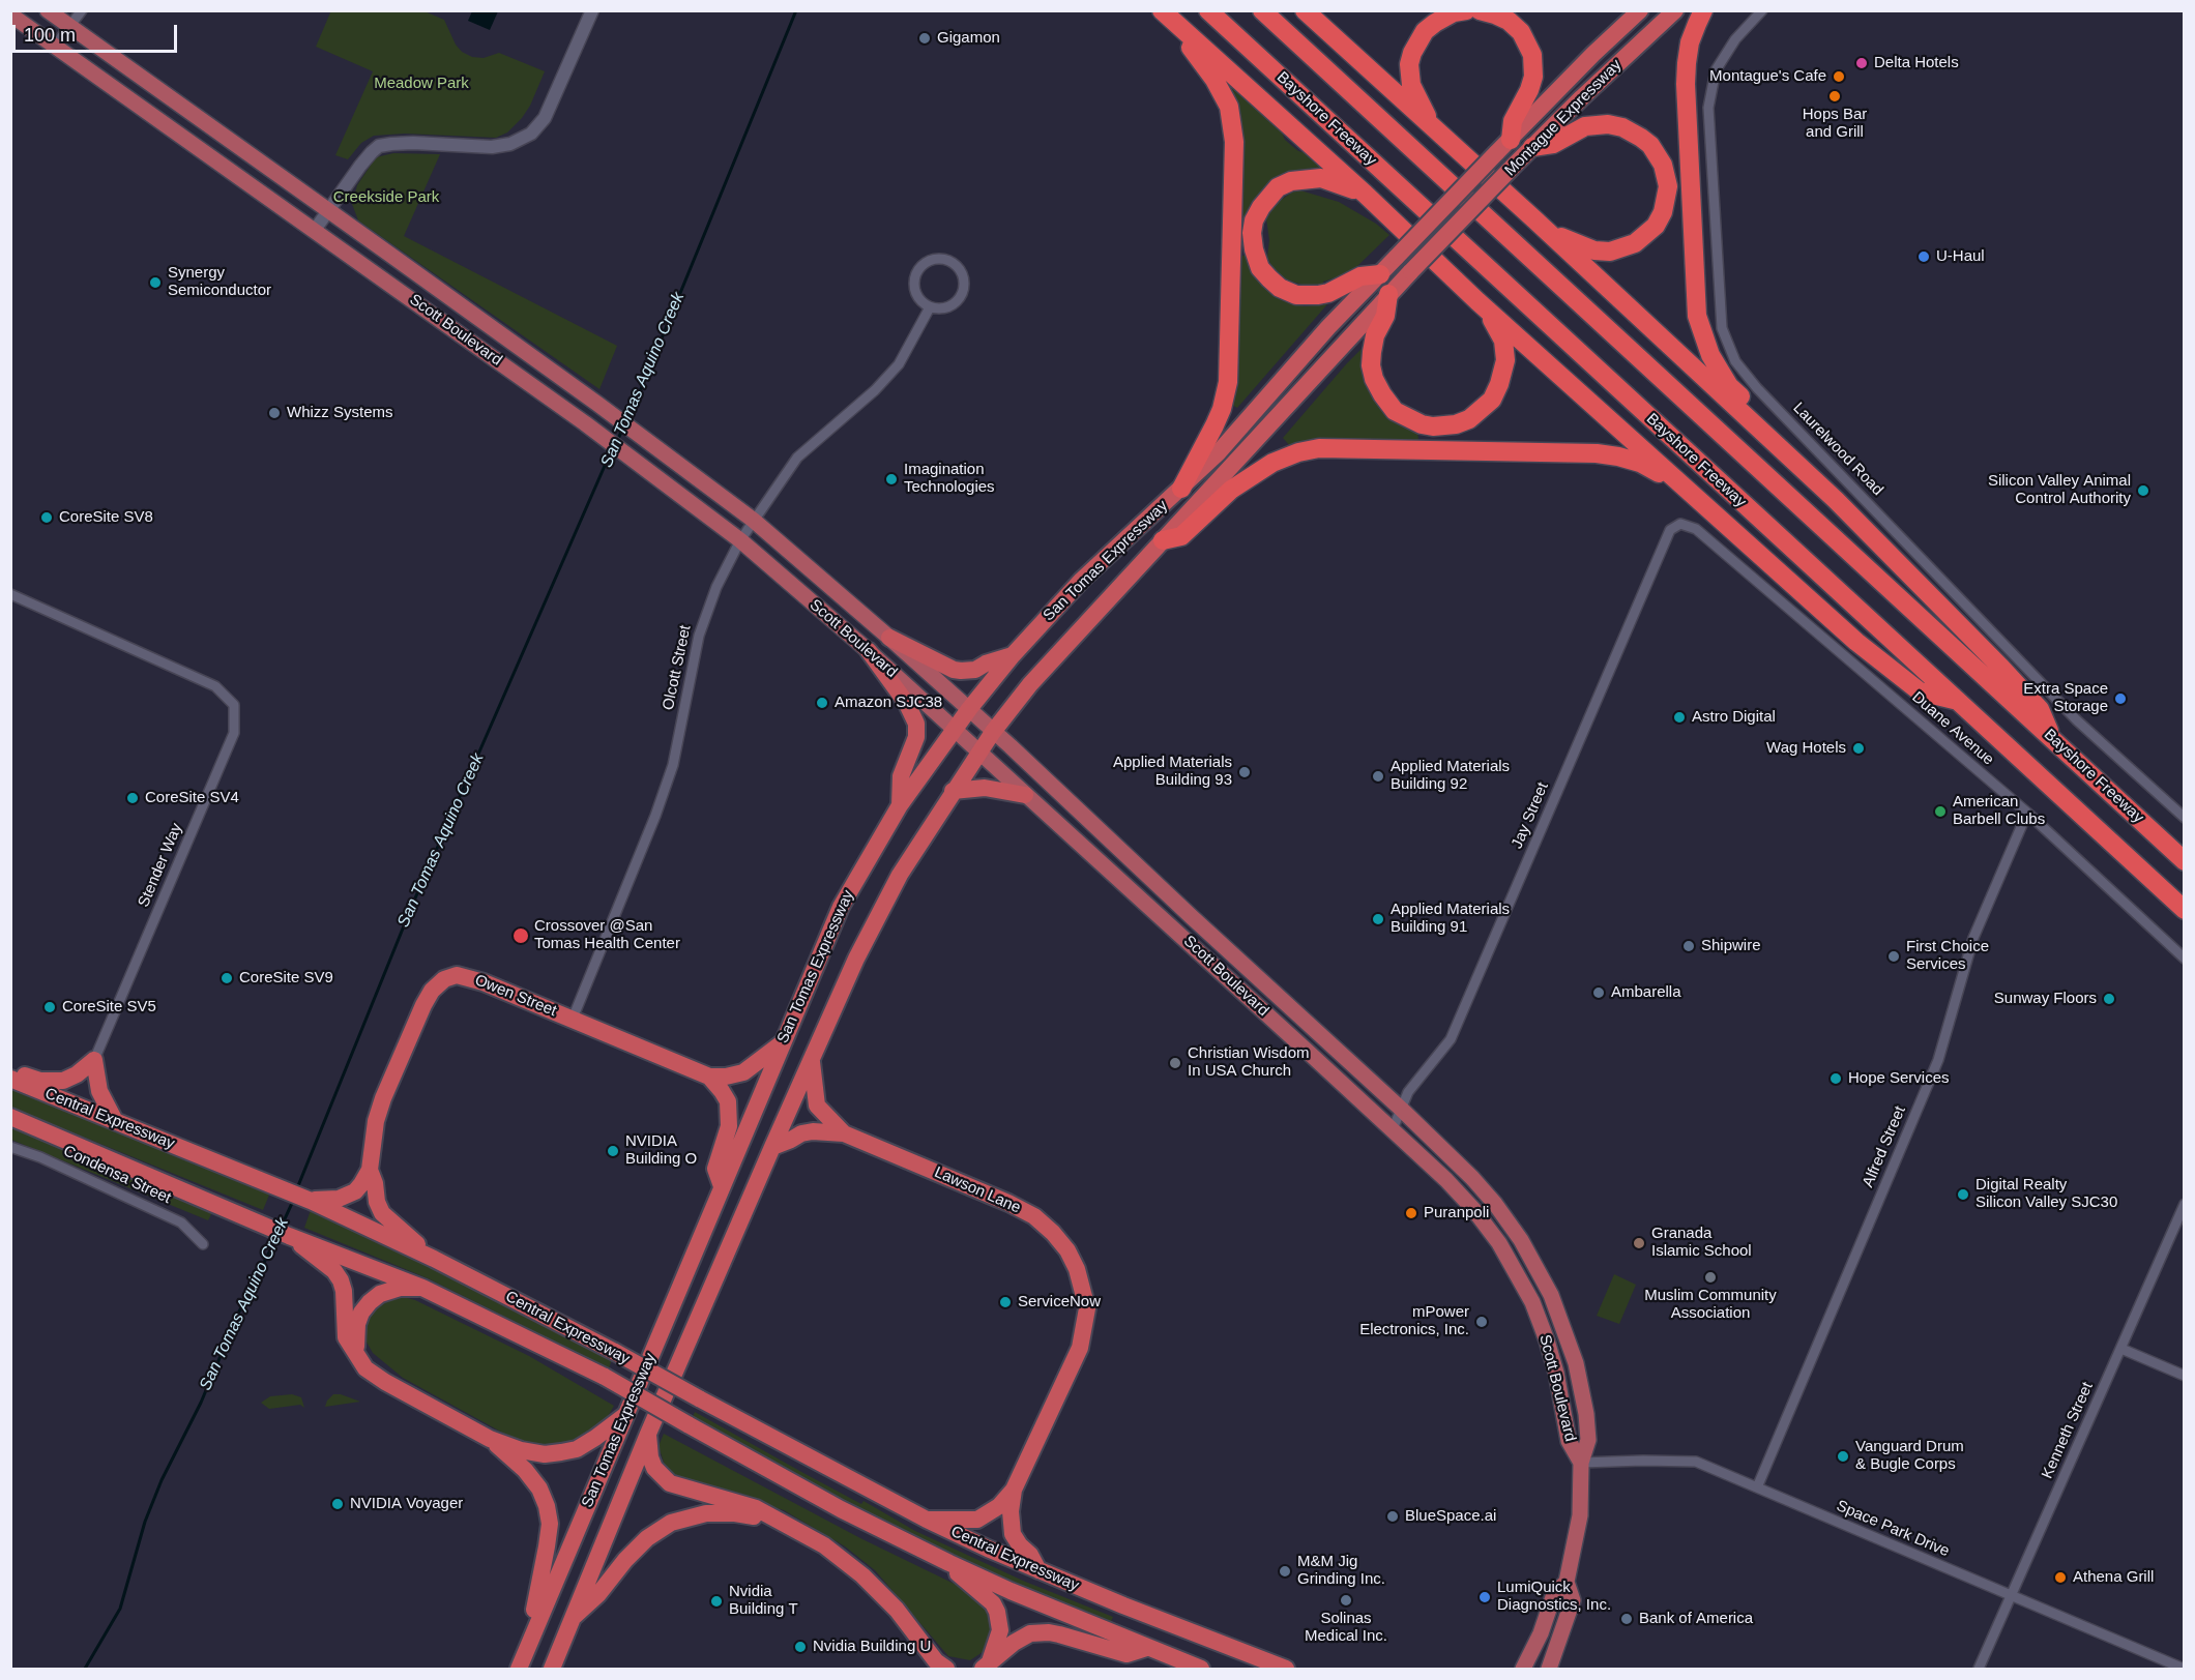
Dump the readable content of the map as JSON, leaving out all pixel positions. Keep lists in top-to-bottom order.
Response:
{
  "streets": {
    "highway": [
      "Montague Expressway",
      "Bayshore Freeway",
      "San Tomas Expressway",
      "Owen Street",
      "Central Expressway",
      "Lawson Lane"
    ],
    "main road": ["Scott Boulevard"],
    "street": [
      "Laurelwood Road",
      "Olcott Street",
      "Duane Avenue",
      "Jay Street",
      "Stender Way",
      "Alfred Street",
      "Condensa Street",
      "Kenneth Street",
      "Space Park Drive"
    ]
  },
  "crossings": [
    ["Montague Expressway", "San Tomas Expressway"],
    ["Scott Boulevard", "San Tomas Expressway"],
    ["Scott Boulevard", "Olcott Street"],
    ["Scott Boulevard", "Jay Street"],
    ["Scott Boulevard", "Space Park Drive"],
    ["Olcott Street", "Owen Street"],
    ["Duane Avenue", "Jay Street"],
    ["Duane Avenue", "Alfred Street"],
    ["Alfred Street", "Space Park Drive"],
    ["Kenneth Street", "Space Park Drive"]
  ],
  "water": ["San Tomas Aquino Creek"],
  "parks": ["Meadow Park", "Creekside Park"],
  "places": [
    "Gigamon",
    "Delta Hotels",
    "Montague's Cafe",
    "Hops Bar and Grill",
    "U-Haul",
    "Synergy Semiconductor",
    "Whizz Systems",
    "Imagination Technologies",
    "Silicon Valley Animal Control Authority",
    "CoreSite SV8",
    "Extra Space Storage",
    "Amazon SJC38",
    "Astro Digital",
    "Wag Hotels",
    "Applied Materials Building 93",
    "Applied Materials Building 92",
    "CoreSite SV4",
    "American Barbell Clubs",
    "Applied Materials Building 91",
    "Crossover @San Tomas Health Center",
    "Shipwire",
    "First Choice Services",
    "CoreSite SV9",
    "Ambarella",
    "Sunway Floors",
    "CoreSite SV5",
    "Christian Wisdom In USA Church",
    "Hope Services",
    "NVIDIA Building O",
    "Digital Realty Silicon Valley SJC30",
    "Puranpoli",
    "Granada Islamic School",
    "Muslim Community Association",
    "ServiceNow",
    "mPower Electronics, Inc.",
    "Vanguard Drum & Bugle Corps",
    "NVIDIA Voyager",
    "BlueSpace.ai",
    "M&M Jig Grinding Inc.",
    "Athena Grill",
    "LumiQuick Diagnostics, Inc.",
    "Solinas Medical Inc.",
    "Nvidia Building T",
    "Bank of America",
    "Nvidia Building U"
  ],
  "scale_bar": "100 m"
}
